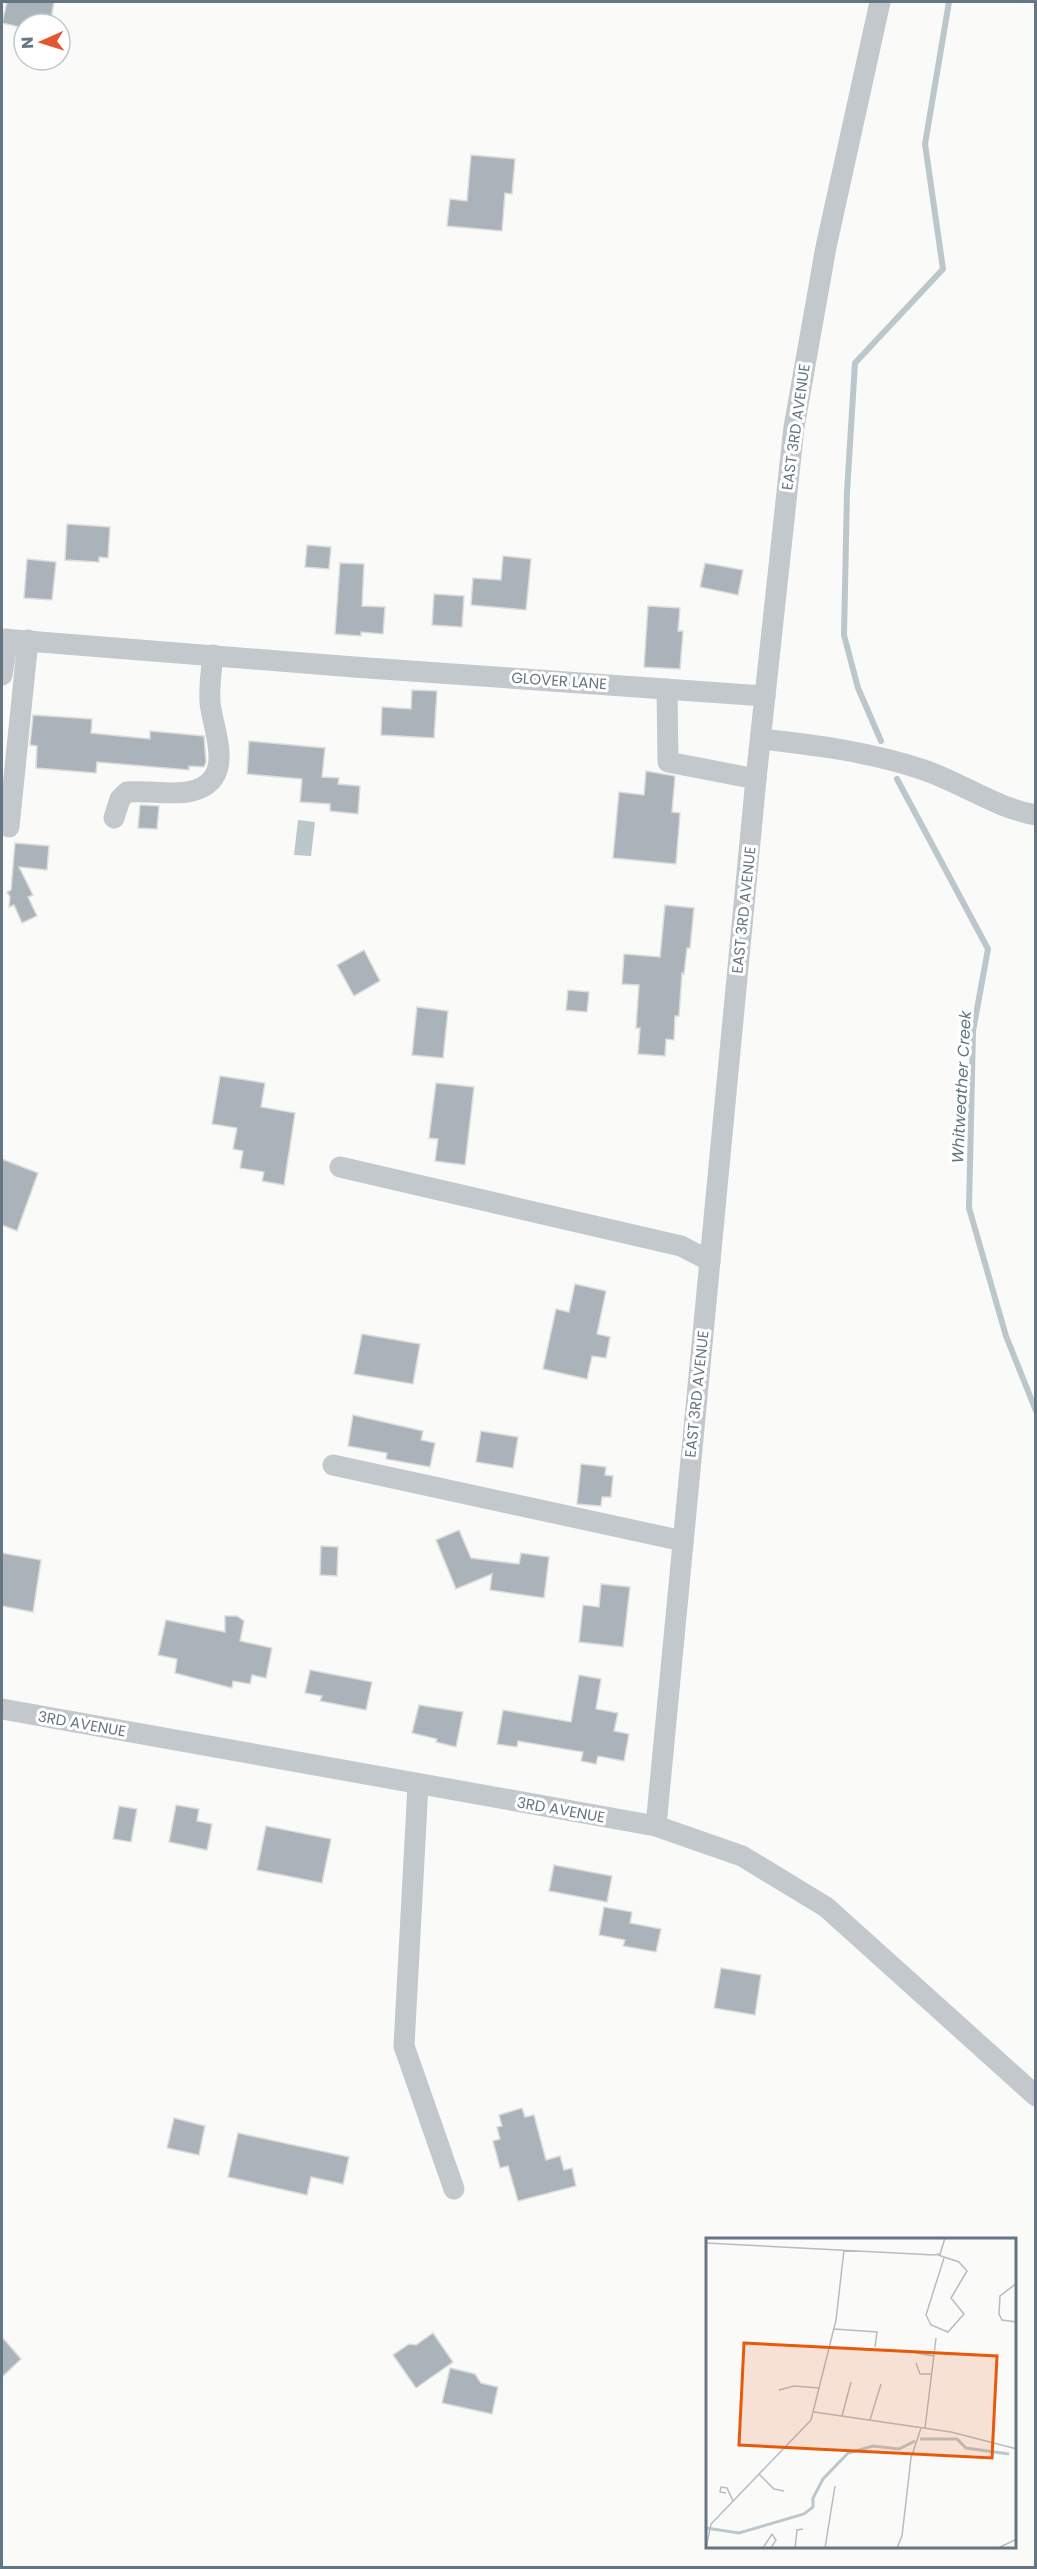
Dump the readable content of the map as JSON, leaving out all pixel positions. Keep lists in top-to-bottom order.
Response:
{
  "streets": {
    "street": ["EAST 3RD AVENUE", "GLOVER LANE", "3RD AVENUE"]
  },
  "crossings": [
    ["EAST 3RD AVENUE", "GLOVER LANE"],
    ["EAST 3RD AVENUE", "3RD AVENUE"]
  ],
  "water": ["Whitweather Creek"],
  "north": "left"
}
